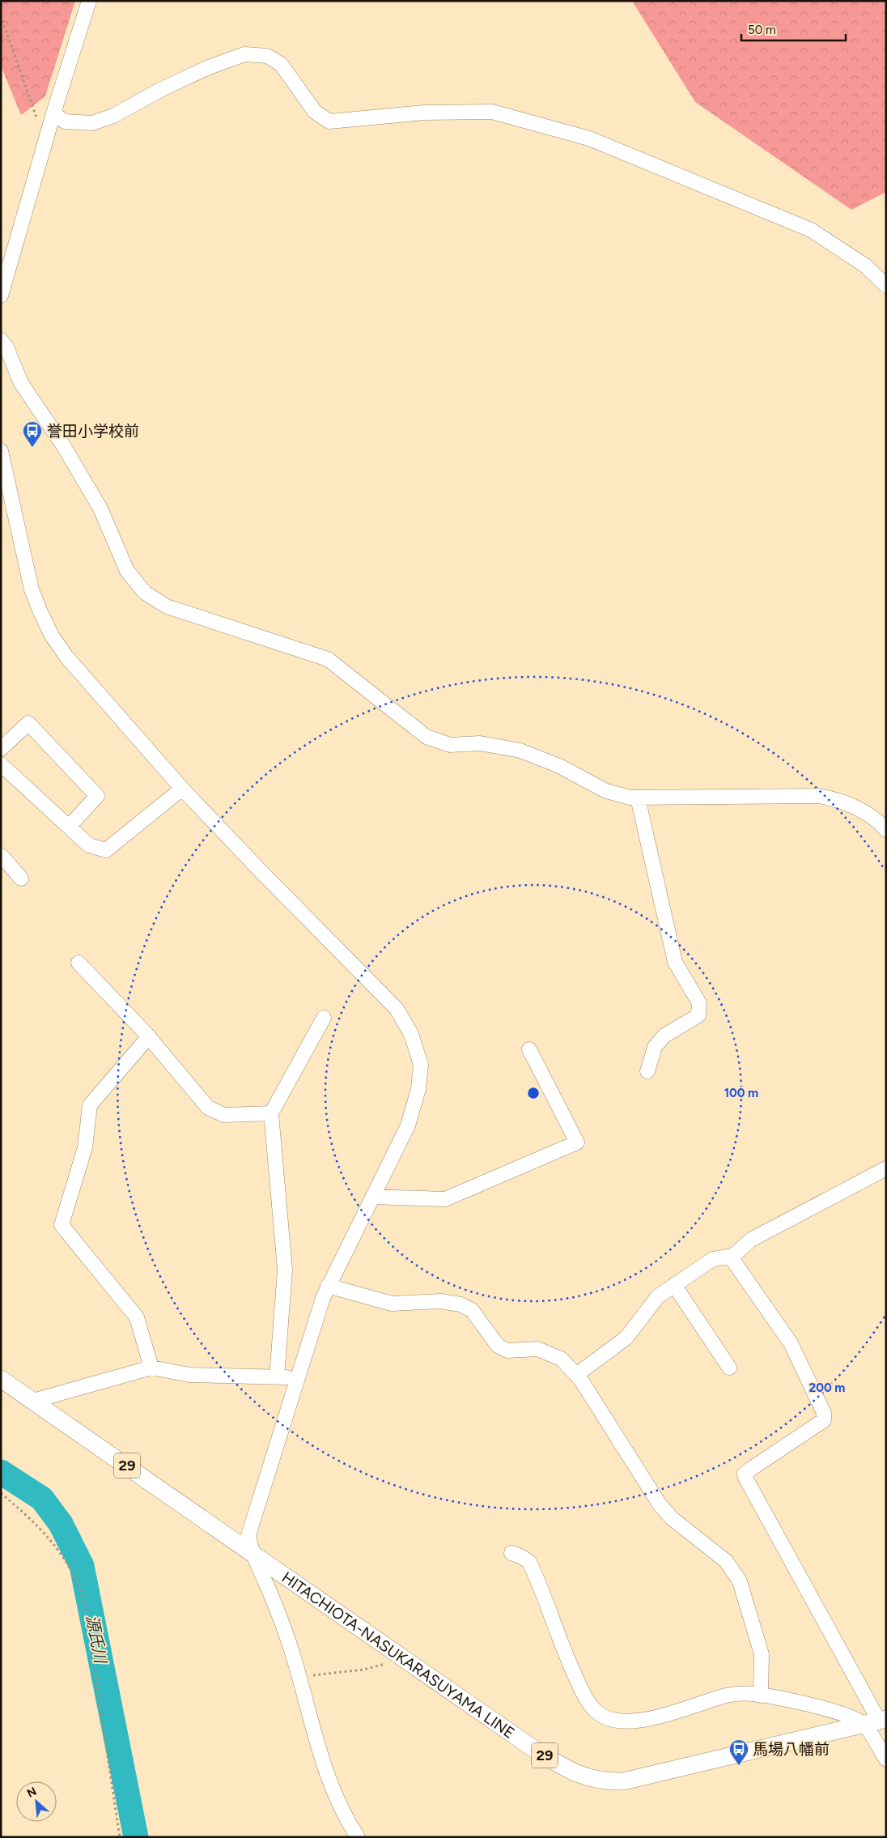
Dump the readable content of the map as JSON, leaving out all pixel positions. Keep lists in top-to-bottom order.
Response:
{
  "streets": {
    "main road": ["29", "HITACHIOTA-NASUKARASUYAMA LINE"]
  },
  "water": ["源氏川"],
  "places": {
    "bus stop": ["誉田小学校前", "馬場八幡前"]
  },
  "scale_bar": "50 m",
  "north": "top left",
  "rings": ["100 m", "200 m"]
}
